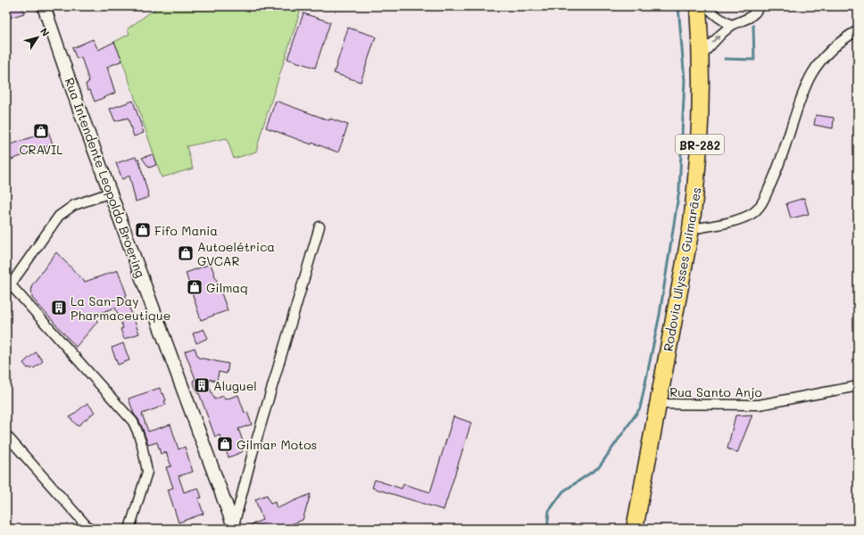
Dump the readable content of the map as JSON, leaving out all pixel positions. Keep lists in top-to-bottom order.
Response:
{
  "streets": {
    "highway": ["BR-282", "Rodovia Ulysses Guimarães"],
    "main road": ["Rua Intendente Leopoldo Broering"],
    "street": ["Rua Santo Anjo"]
  },
  "crossings": [
    ["Rodovia Ulysses Guimarães", "Rua Santo Anjo"]
  ],
  "places": {
    "shop": [
      "CRAVIL",
      "Fifo Mania",
      "Autoelétrica GVCAR",
      "Gilmaq",
      "Gilmar Motos"
    ],
    "building": ["La San-Day Pharmaceutique", "Aluguel"]
  },
  "north": "top right"
}
